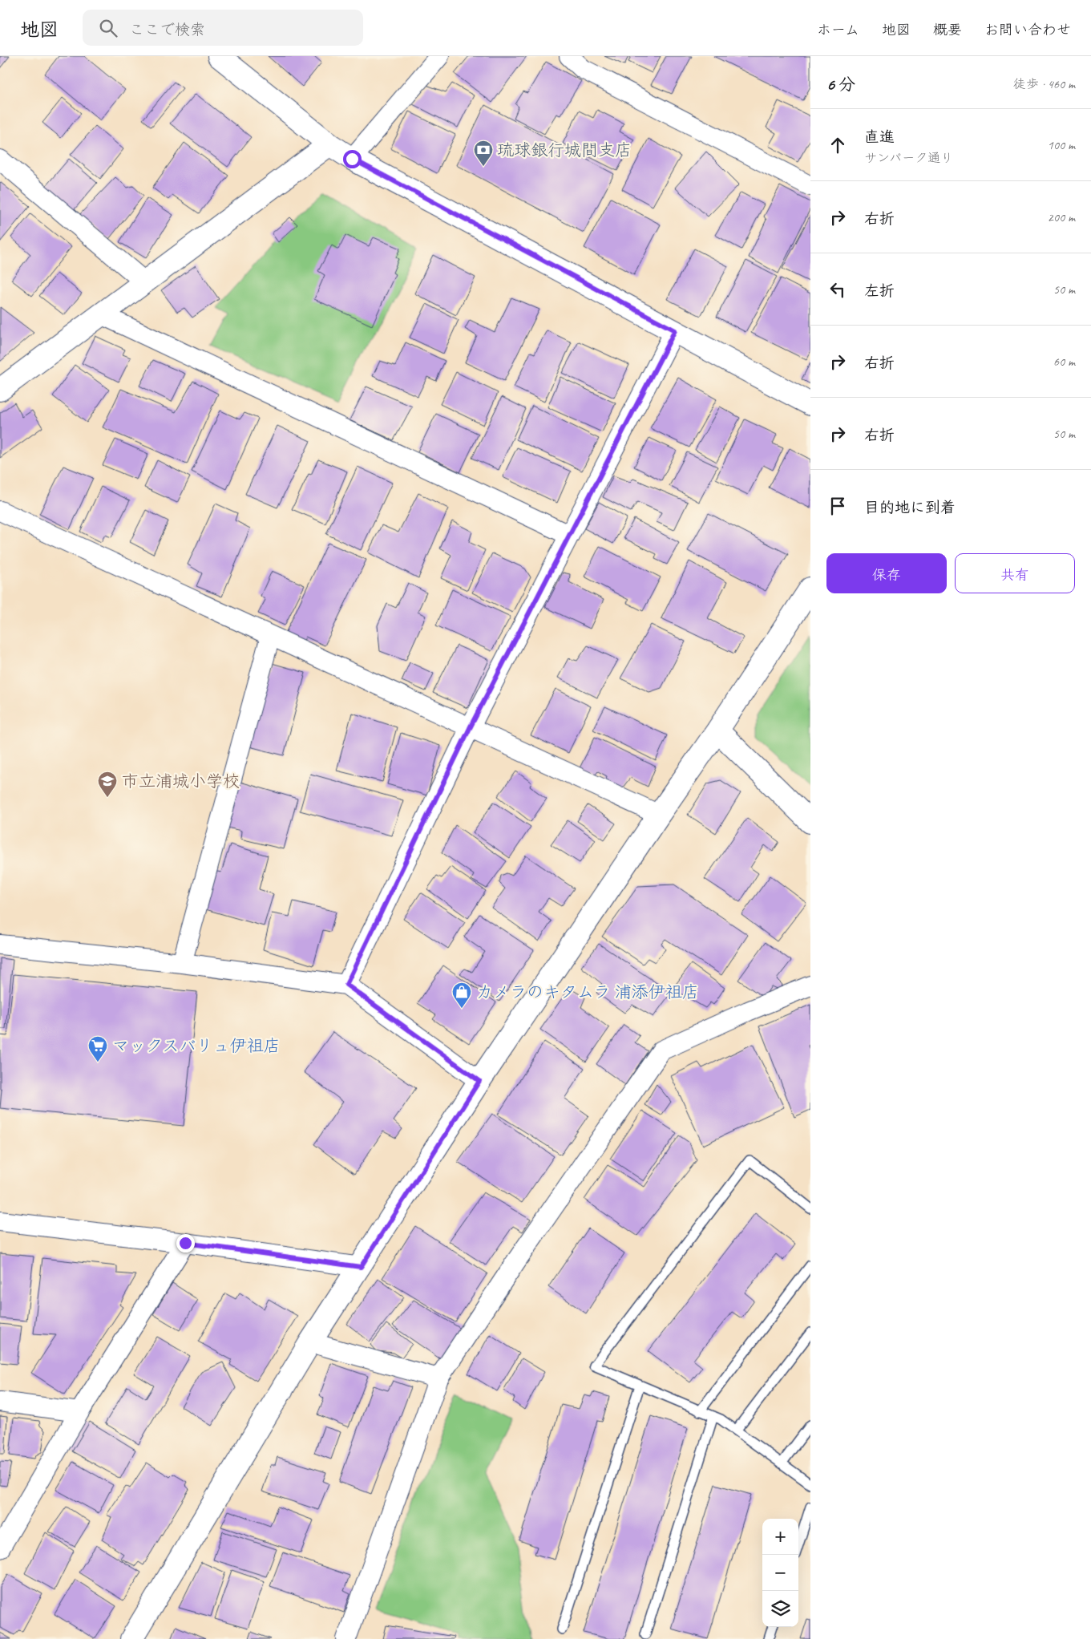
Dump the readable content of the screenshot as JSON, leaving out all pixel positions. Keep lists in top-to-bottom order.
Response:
{
  "places": {
    "bank": ["琉球銀行城間支店"],
    "school or university": ["市立浦城小学校"],
    "shop": ["カメラのキタムラ 浦添伊祖店"],
    "supermarket": ["マックスバリュ伊祖店"]
  },
  "page": {
    "header": "地図",
    "search": "ここで検索",
    "nav": [
      "ホーム",
      "地図",
      "概要",
      "お問い合わせ"
    ],
    "heading": ["6 分", "徒歩 · 460 m"],
    "list": [
      ["直進", "サンパーク通り", "100 m"],
      ["右折", "200 m"],
      ["左折", "50 m"],
      ["右折", "60 m"],
      ["右折", "50 m"],
      "目的地に到着"
    ],
    "buttons": ["保存", "共有"],
    "map_buttons": ["+", "−"]
  }
}
